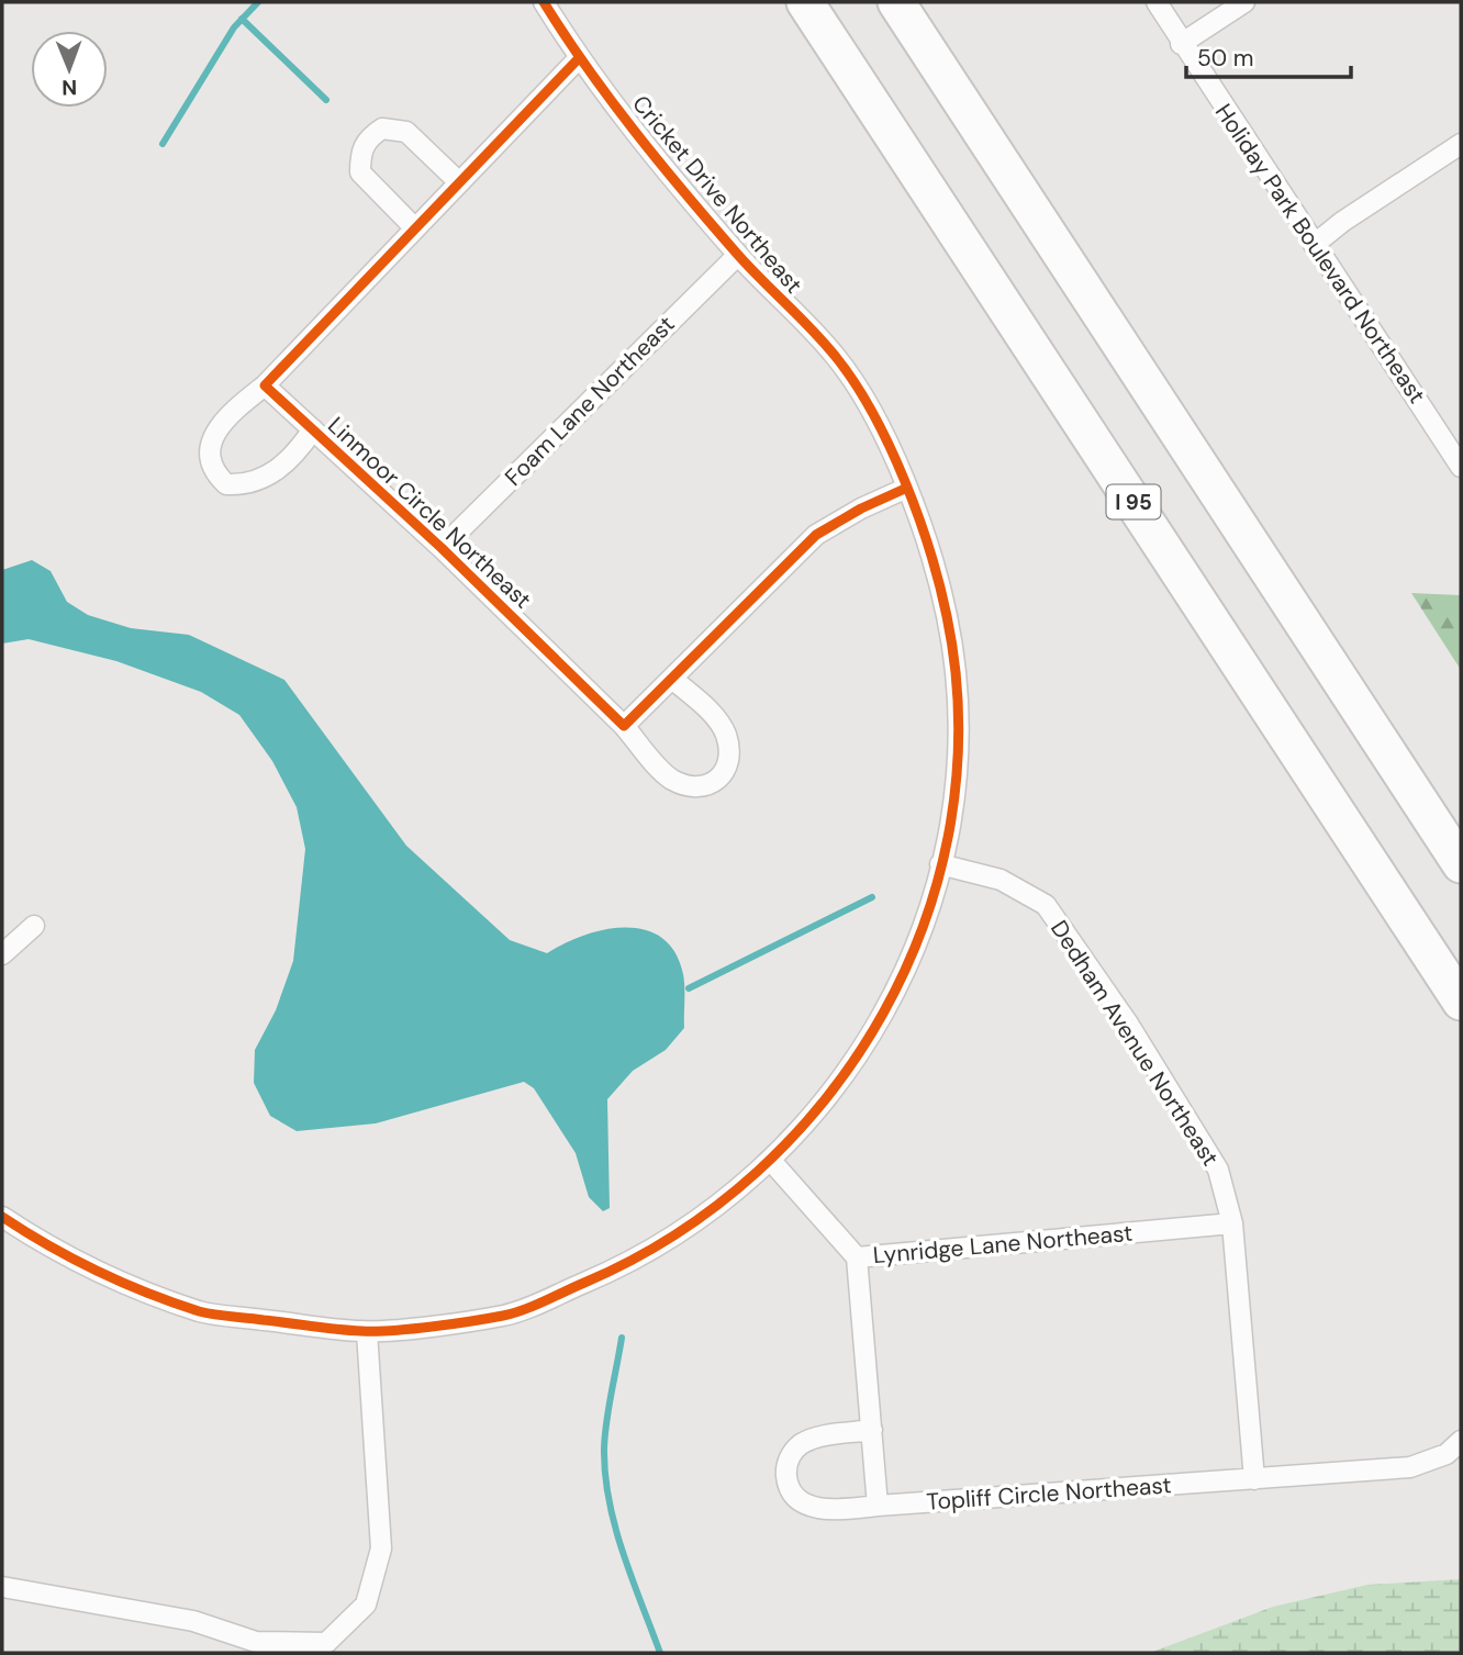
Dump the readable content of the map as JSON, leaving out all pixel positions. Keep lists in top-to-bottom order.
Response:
{
  "streets": {
    "highway": ["I 95"],
    "street": [
      "Cricket Drive Northeast",
      "Holiday Park Boulevard Northeast",
      "Foam Lane Northeast",
      "Linmoor Circle Northeast",
      "Dedham Avenue Northeast",
      "Lynridge Lane Northeast",
      "Topliff Circle Northeast"
    ]
  },
  "crossings": [
    ["Cricket Drive Northeast", "Foam Lane Northeast"],
    ["Cricket Drive Northeast", "Linmoor Circle Northeast"],
    ["Cricket Drive Northeast", "Dedham Avenue Northeast"],
    ["Cricket Drive Northeast", "Lynridge Lane Northeast"],
    ["Foam Lane Northeast", "Linmoor Circle Northeast"],
    ["Dedham Avenue Northeast", "Lynridge Lane Northeast"],
    ["Dedham Avenue Northeast", "Topliff Circle Northeast"]
  ],
  "scale_bar": "50 m",
  "north": "bottom"
}
